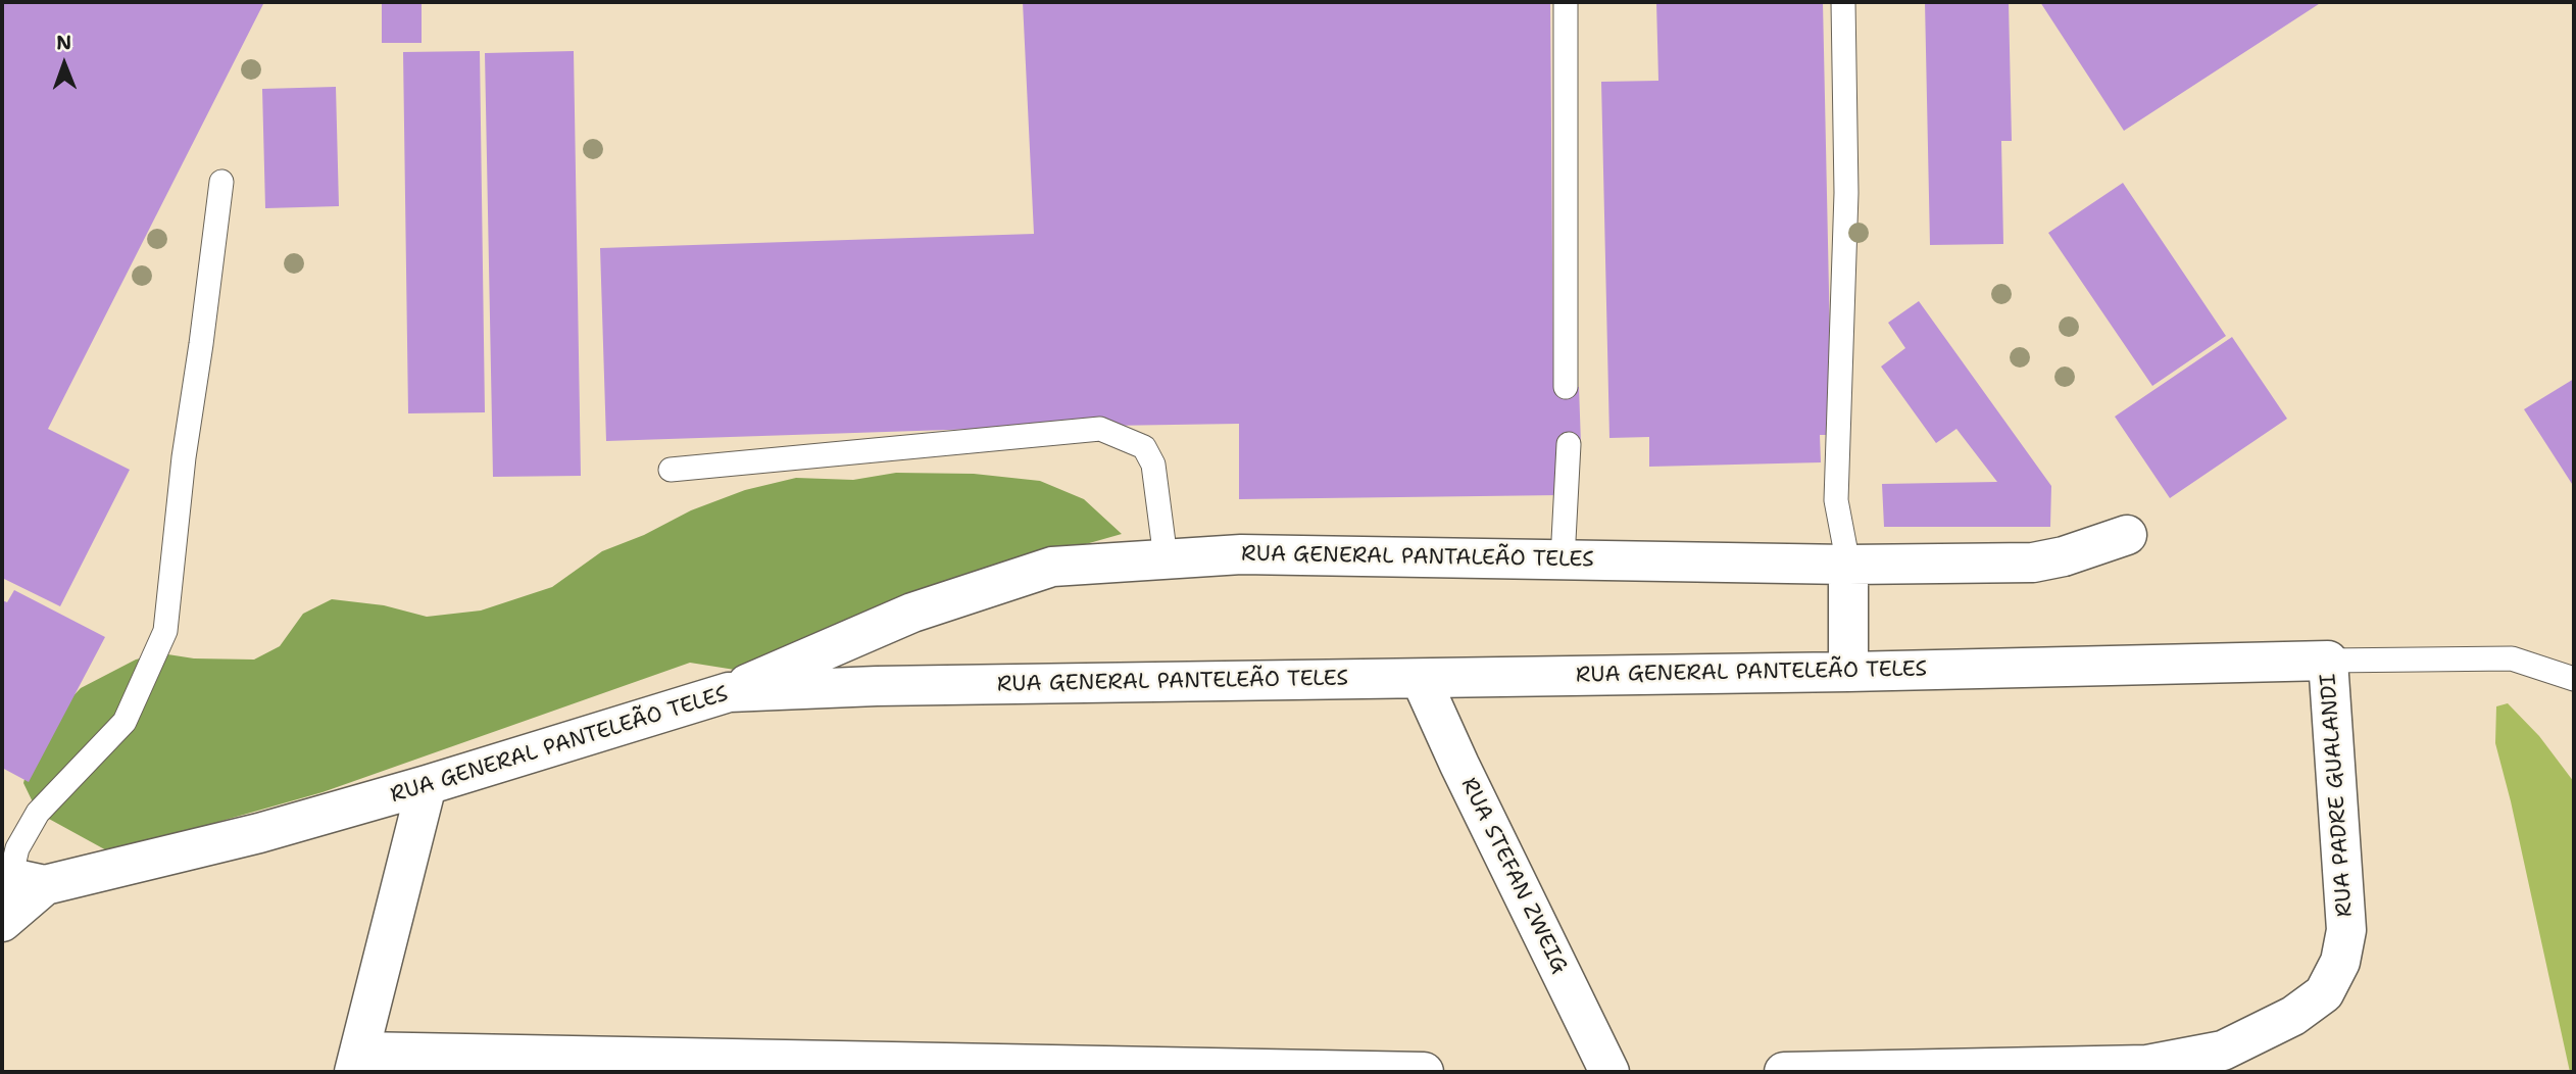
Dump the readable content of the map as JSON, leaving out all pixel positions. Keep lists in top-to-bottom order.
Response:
{
  "streets": {
    "street": [
      "RUA GENERAL PANTALEÃO TELES",
      "RUA GENERAL PANTELEÃO TELES",
      "RUA PADRE GUALANDI",
      "RUA STEFAN ZWEIG"
    ]
  },
  "crossings": [
    ["RUA GENERAL PANTALEÃO TELES", "RUA GENERAL PANTELEÃO TELES"],
    ["RUA GENERAL PANTELEÃO TELES", "RUA PADRE GUALANDI"],
    ["RUA GENERAL PANTELEÃO TELES", "RUA STEFAN ZWEIG"]
  ],
  "north": "top"
}
